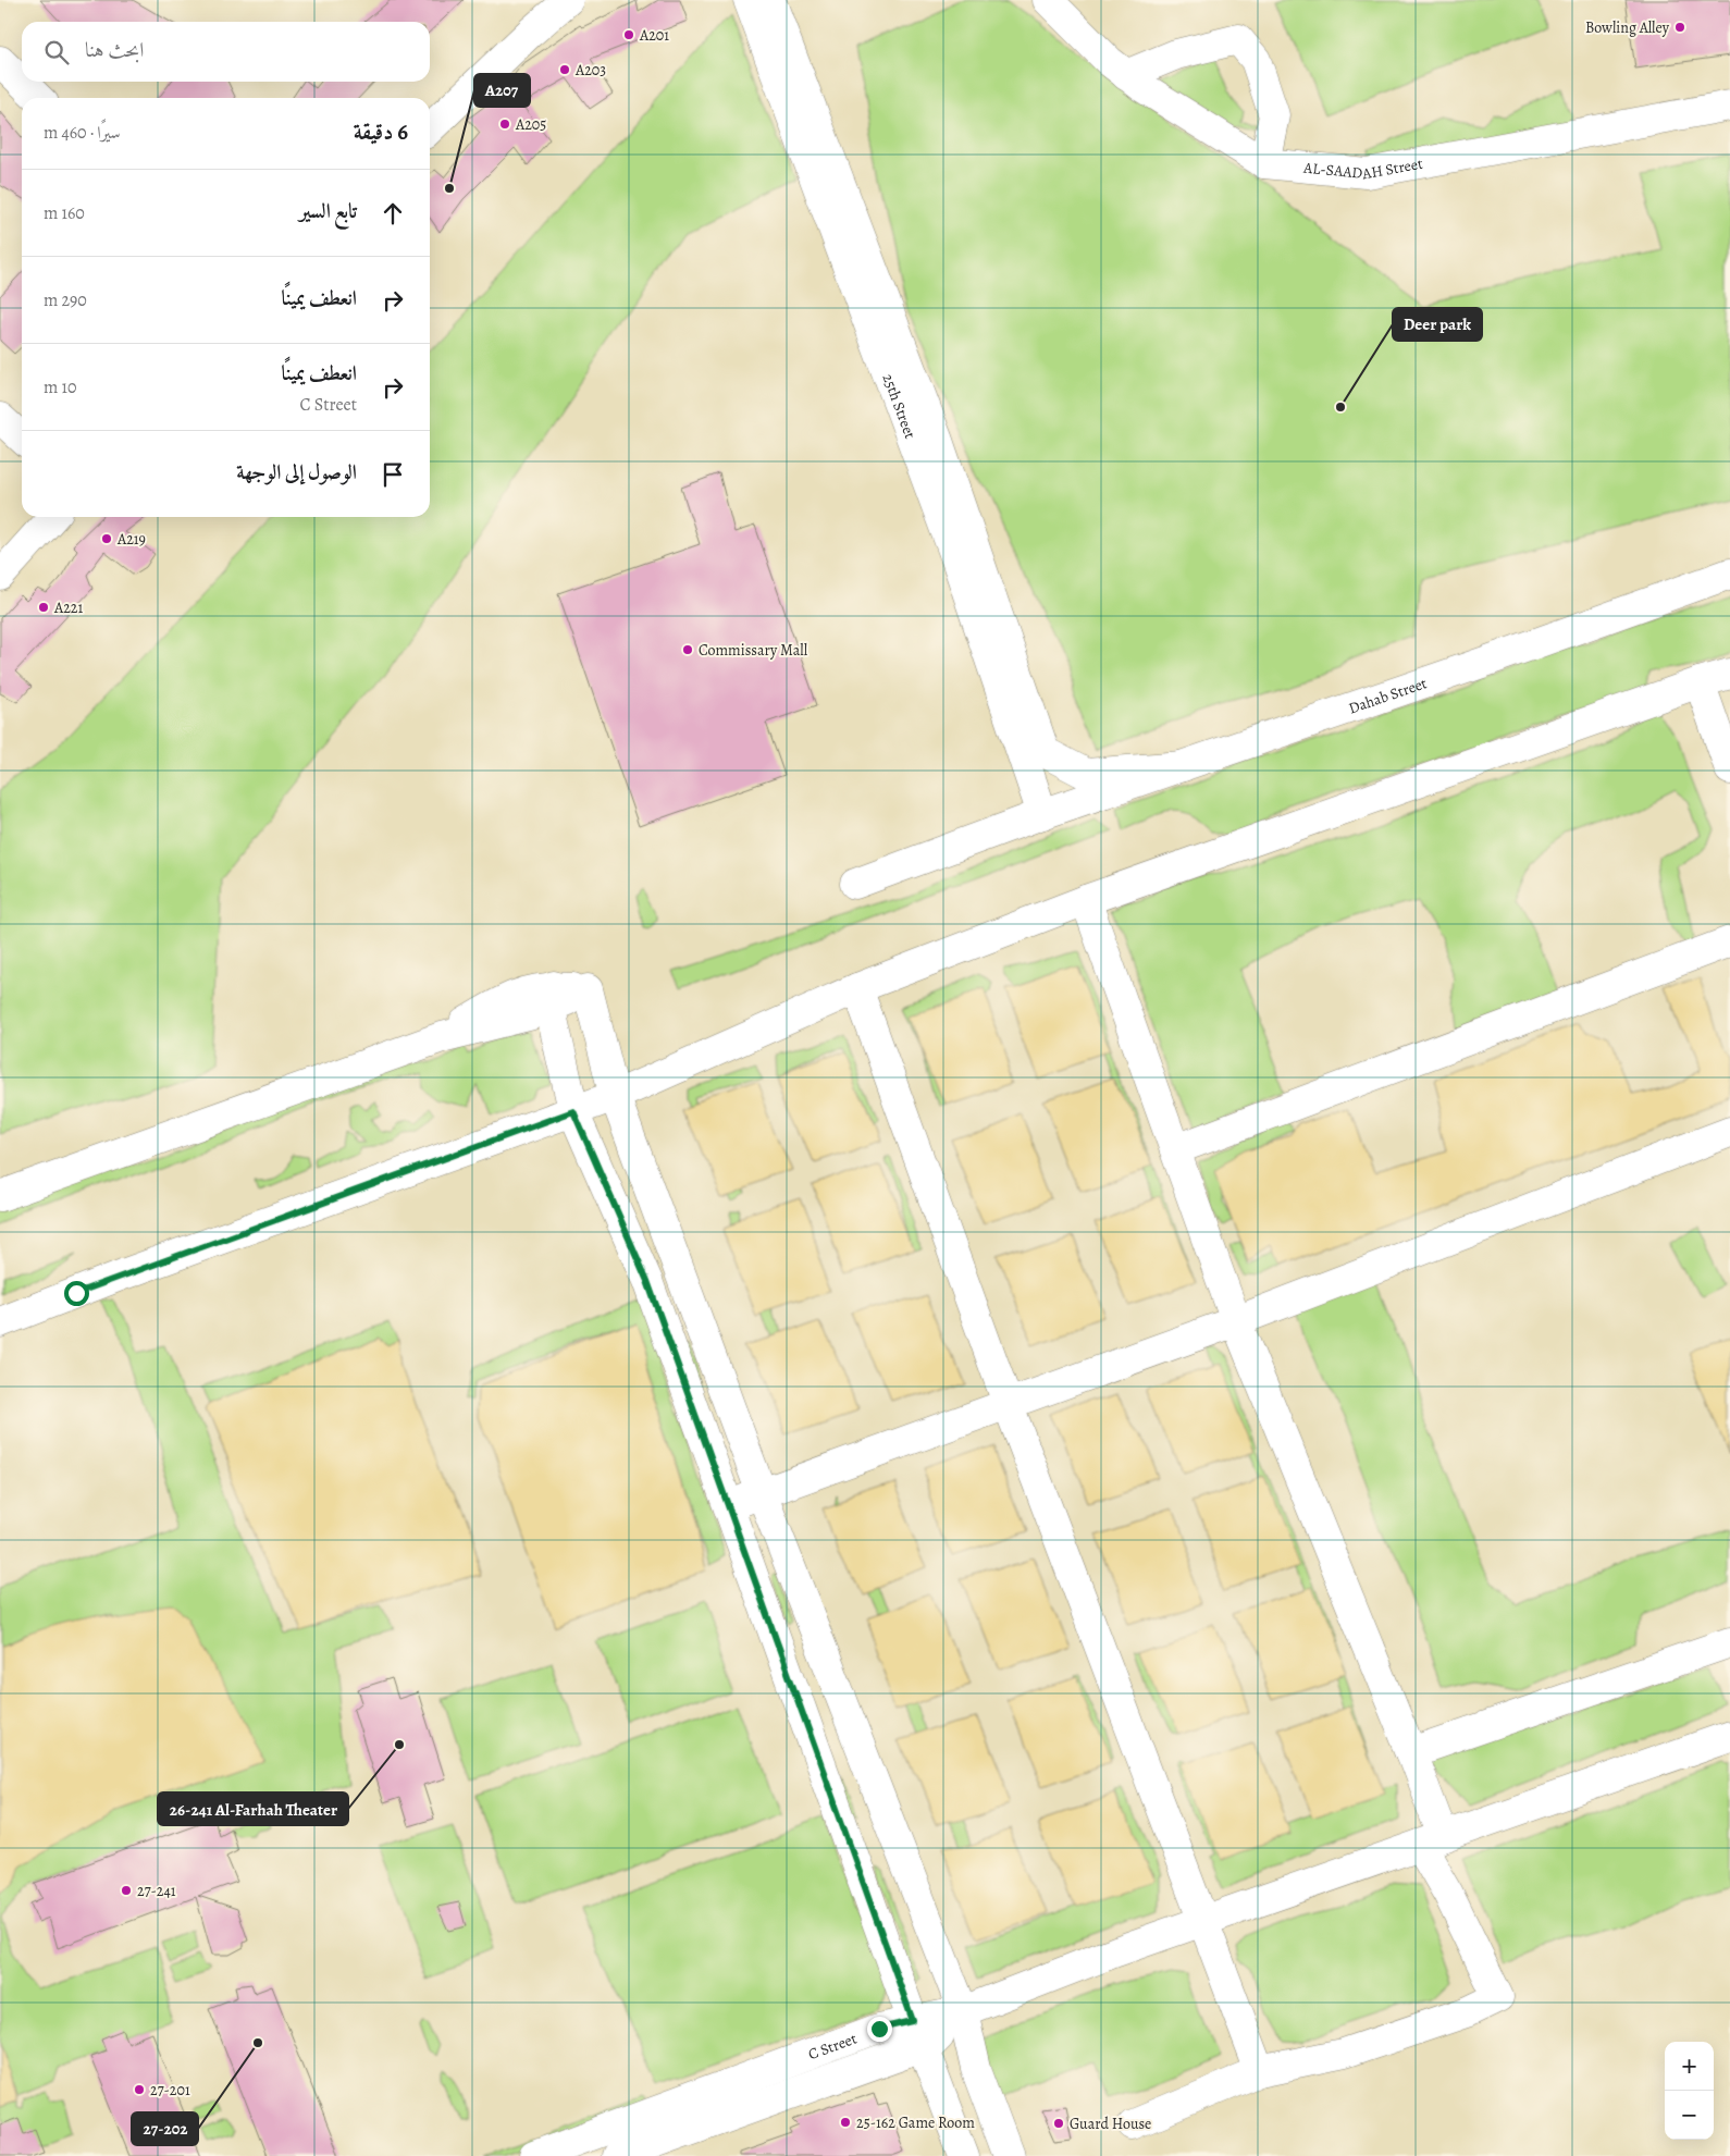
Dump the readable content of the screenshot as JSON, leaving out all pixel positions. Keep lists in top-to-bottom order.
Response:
{
  "streets": {
    "street": [
      "AL-SAADAH Street",
      "25th Street",
      "Dahab Street",
      "C Street"
    ]
  },
  "crossings": [
    ["25th Street", "Dahab Street"]
  ],
  "places": [
    "Bowling Alley",
    "A201",
    "A203",
    "A205",
    "A207",
    "Deer park",
    "A219",
    "A221",
    "Commissary Mall",
    "26-241 Al-Farhah Theater",
    "27-241",
    "27-202",
    "27-201",
    "25-162 Game Room",
    "Guard House"
  ],
  "page": {
    "search": "ابحث هنا",
    "heading": ["6 دقيقة", "سيرًا · 460 m"],
    "list": [
      ["تابع السير", "160 m"],
      ["انعطف يمينًا", "290 m"],
      ["انعطف يمينًا", "C Street", "10 m"],
      "الوصول إلى الوجهة"
    ],
    "map_buttons": ["+", "−"]
  }
}
